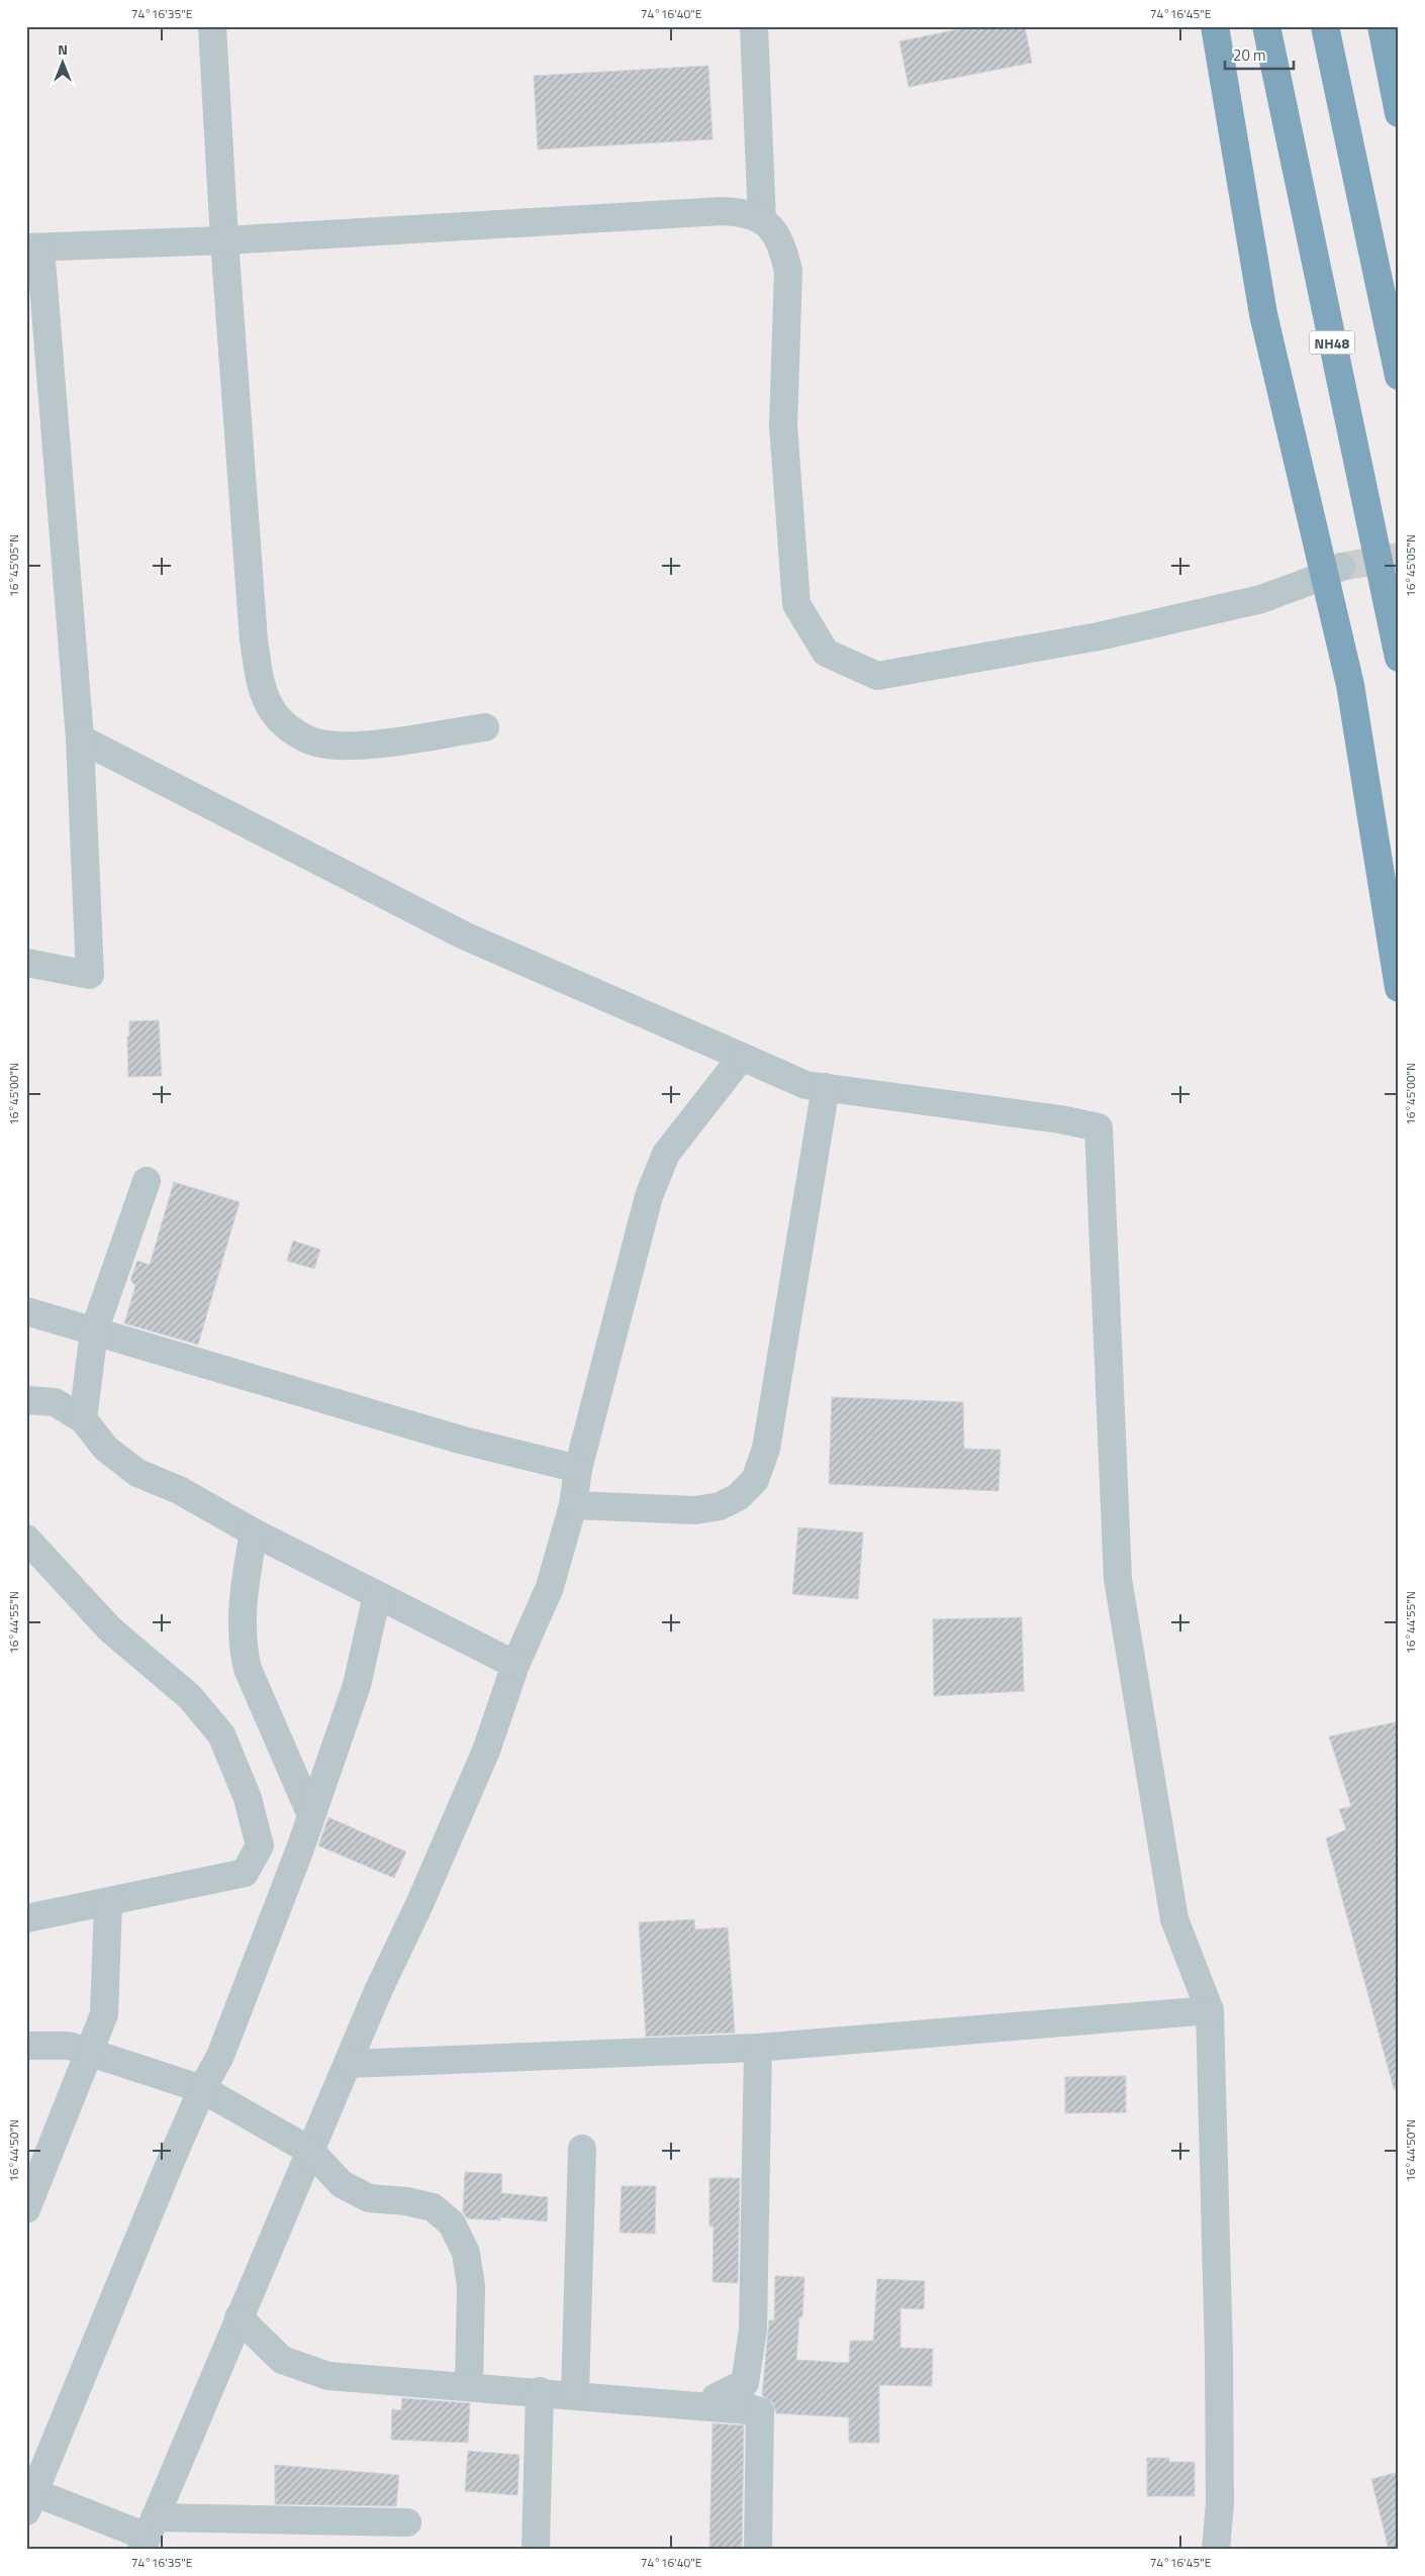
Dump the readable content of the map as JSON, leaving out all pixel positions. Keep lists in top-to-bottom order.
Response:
{
  "streets": {
    "highway": ["NH48"]
  },
  "scale_bar": "20 m",
  "north": "top",
  "coordinates": [
    "74°16'35\"E",
    "74°16'40\"E",
    "74°16'45\"E",
    "16°45'05\"N",
    "16°45'00\"N",
    "16°44'55\"N",
    "16°44'50\"N"
  ]
}
